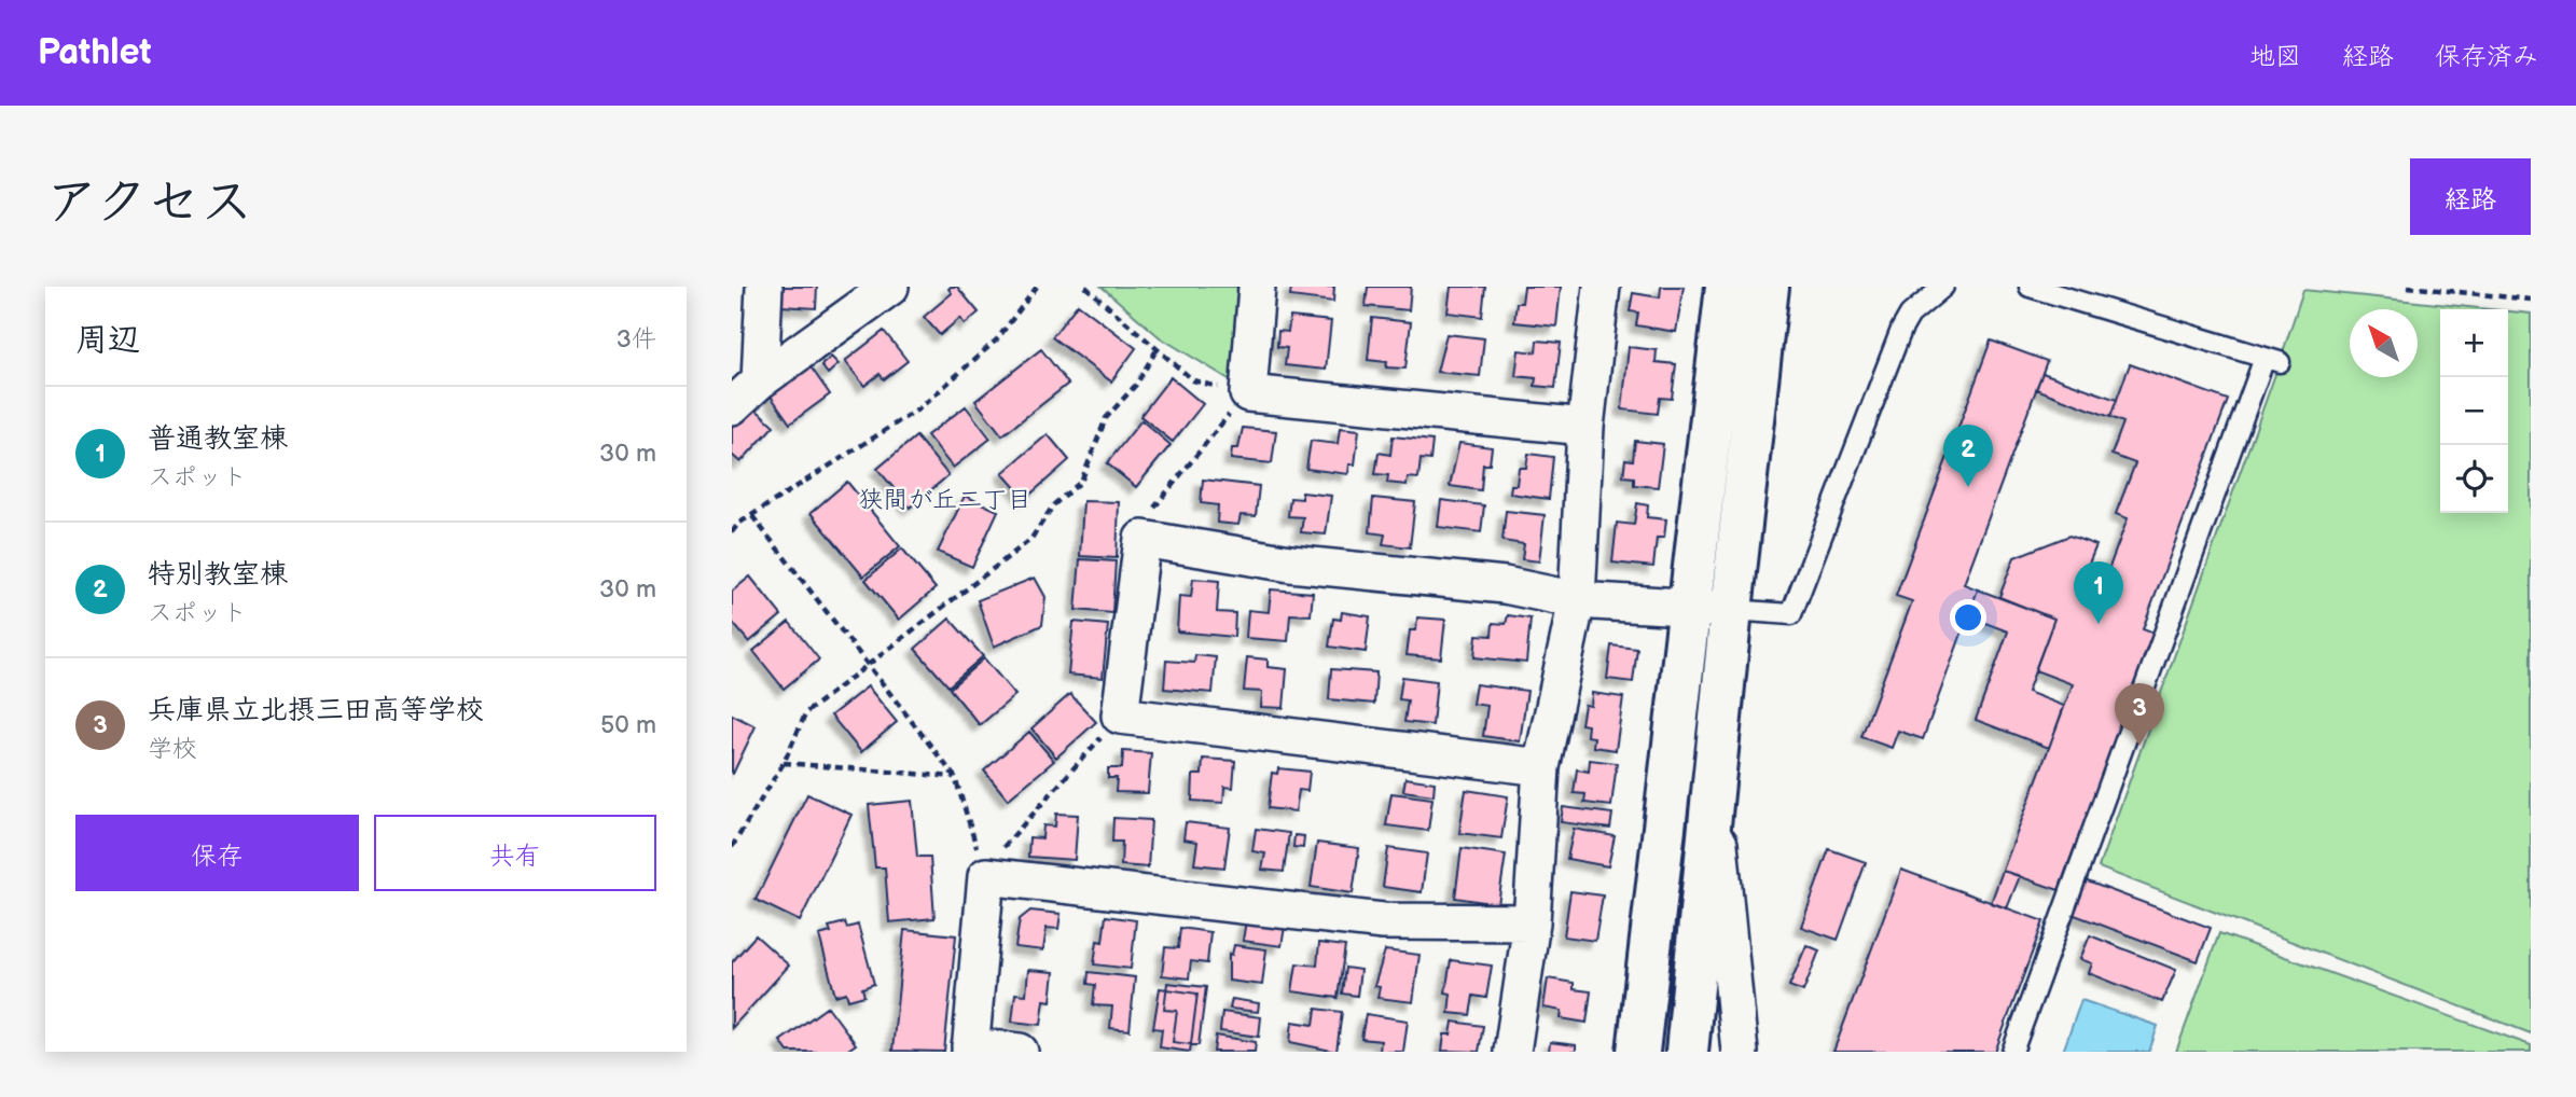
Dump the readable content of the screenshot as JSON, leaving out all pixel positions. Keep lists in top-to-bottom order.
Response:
{
  "districts": ["狭間が丘二丁目"],
  "north": "top left",
  "page": {
    "header": "Pathlet",
    "nav": ["地図", "経路", "保存済み"],
    "title": "アクセス",
    "buttons": [
      "経路",
      ["保存", "共有"]
    ],
    "heading": ["周辺", "3件"],
    "map_buttons": ["+", "−"],
    "list": [
      {
        "mark": "1",
        "name": "普通教室棟",
        "note": "スポット",
        "value": "30 m"
      },
      {
        "mark": "2",
        "name": "特別教室棟",
        "note": "スポット",
        "value": "30 m"
      },
      {
        "mark": "3",
        "name": "兵庫県立北摂三田高等学校",
        "note": "学校",
        "value": "50 m"
      }
    ],
    "pins": ["2", "1", "3"]
  }
}
